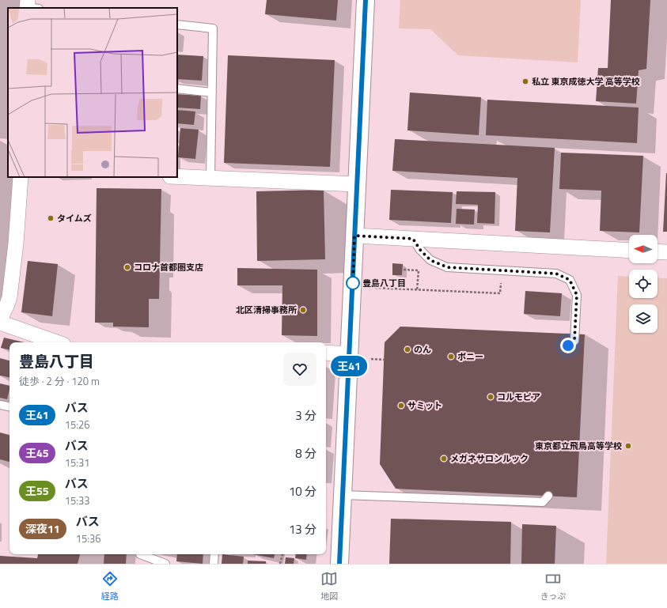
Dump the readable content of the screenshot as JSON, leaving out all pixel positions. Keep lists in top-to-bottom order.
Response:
{
  "places": [
    "私立 東京成徳大学 高等学校",
    "タイムズ",
    "コロナ首都圏支店",
    "豊島八丁目",
    "北区清掃事務所",
    "のん",
    "ポニー",
    "コルモピア",
    "サミット",
    "東京都立飛鳥高等学校",
    "メガネサロンルック"
  ],
  "lines": ["bus line 王41"],
  "north": "left",
  "page": {
    "on_map": "王41",
    "heading": ["豊島八丁目", "徒歩 · 2 分 · 120 m"],
    "list": [
      {
        "mark": "王41",
        "name": "バス",
        "note": "15:26",
        "value": "3 分"
      },
      {
        "mark": "王45",
        "name": "バス",
        "note": "15:31",
        "value": "8 分"
      },
      {
        "mark": "王55",
        "name": "バス",
        "note": "15:33",
        "value": "10 分"
      },
      {
        "mark": "深夜11",
        "name": "バス",
        "note": "15:36",
        "value": "13 分"
      }
    ],
    "tabs": ["経路", "地図", "きっぷ"]
  }
}
